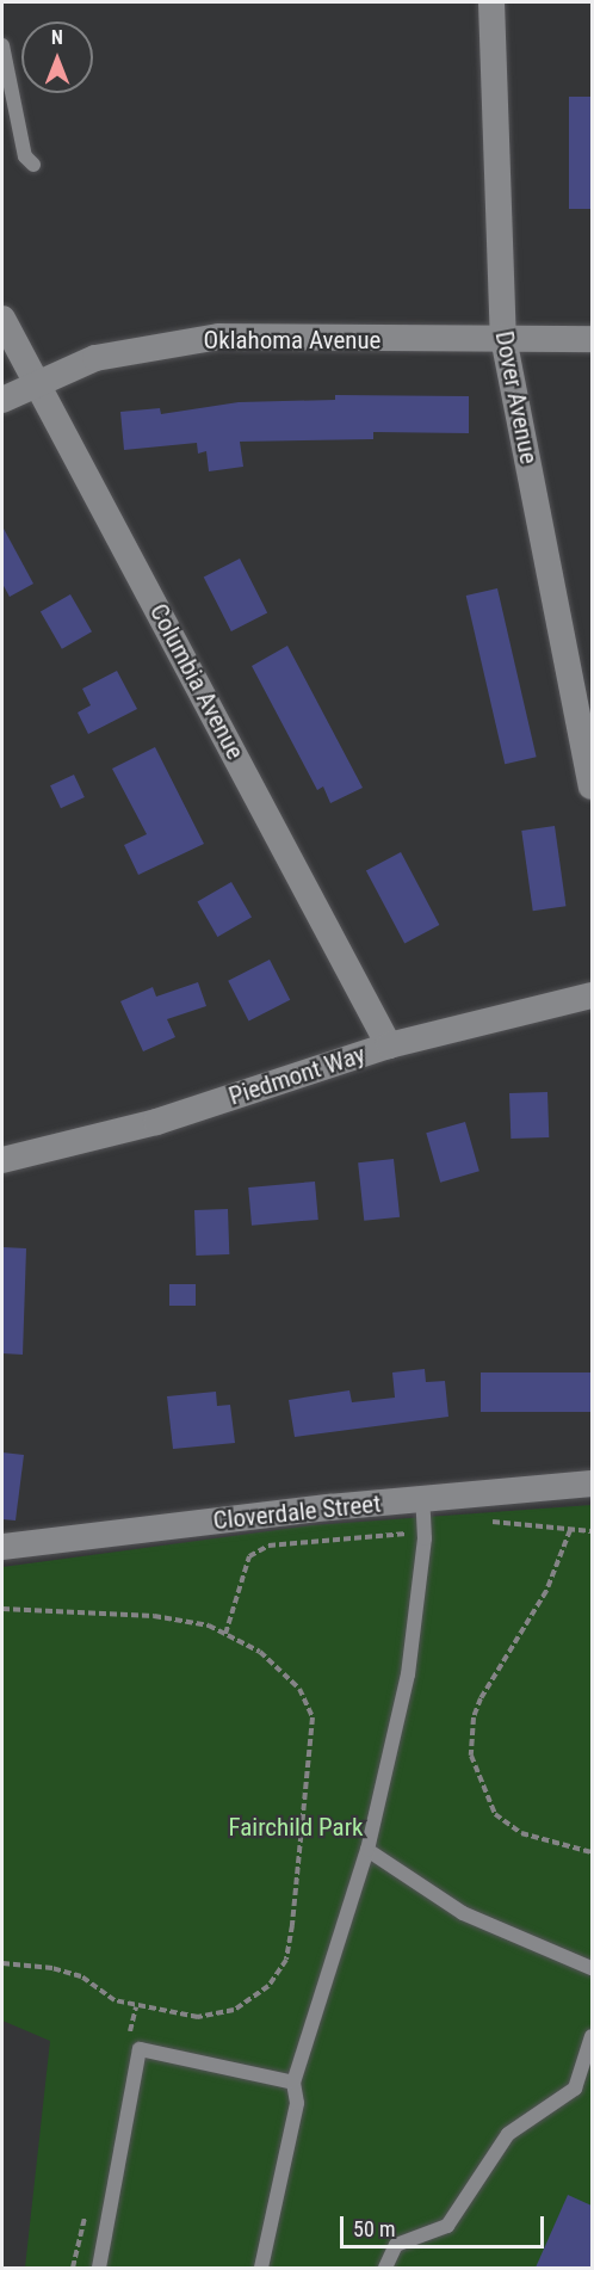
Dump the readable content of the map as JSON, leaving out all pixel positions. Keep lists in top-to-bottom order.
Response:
{
  "streets": {
    "street": [
      "Oklahoma Avenue",
      "Dover Avenue",
      "Columbia Avenue",
      "Piedmont Way",
      "Cloverdale Street"
    ]
  },
  "crossings": [
    ["Oklahoma Avenue", "Dover Avenue"],
    ["Oklahoma Avenue", "Columbia Avenue"],
    ["Columbia Avenue", "Piedmont Way"]
  ],
  "parks": ["Fairchild Park"],
  "scale_bar": "50 m",
  "north": "top"
}
